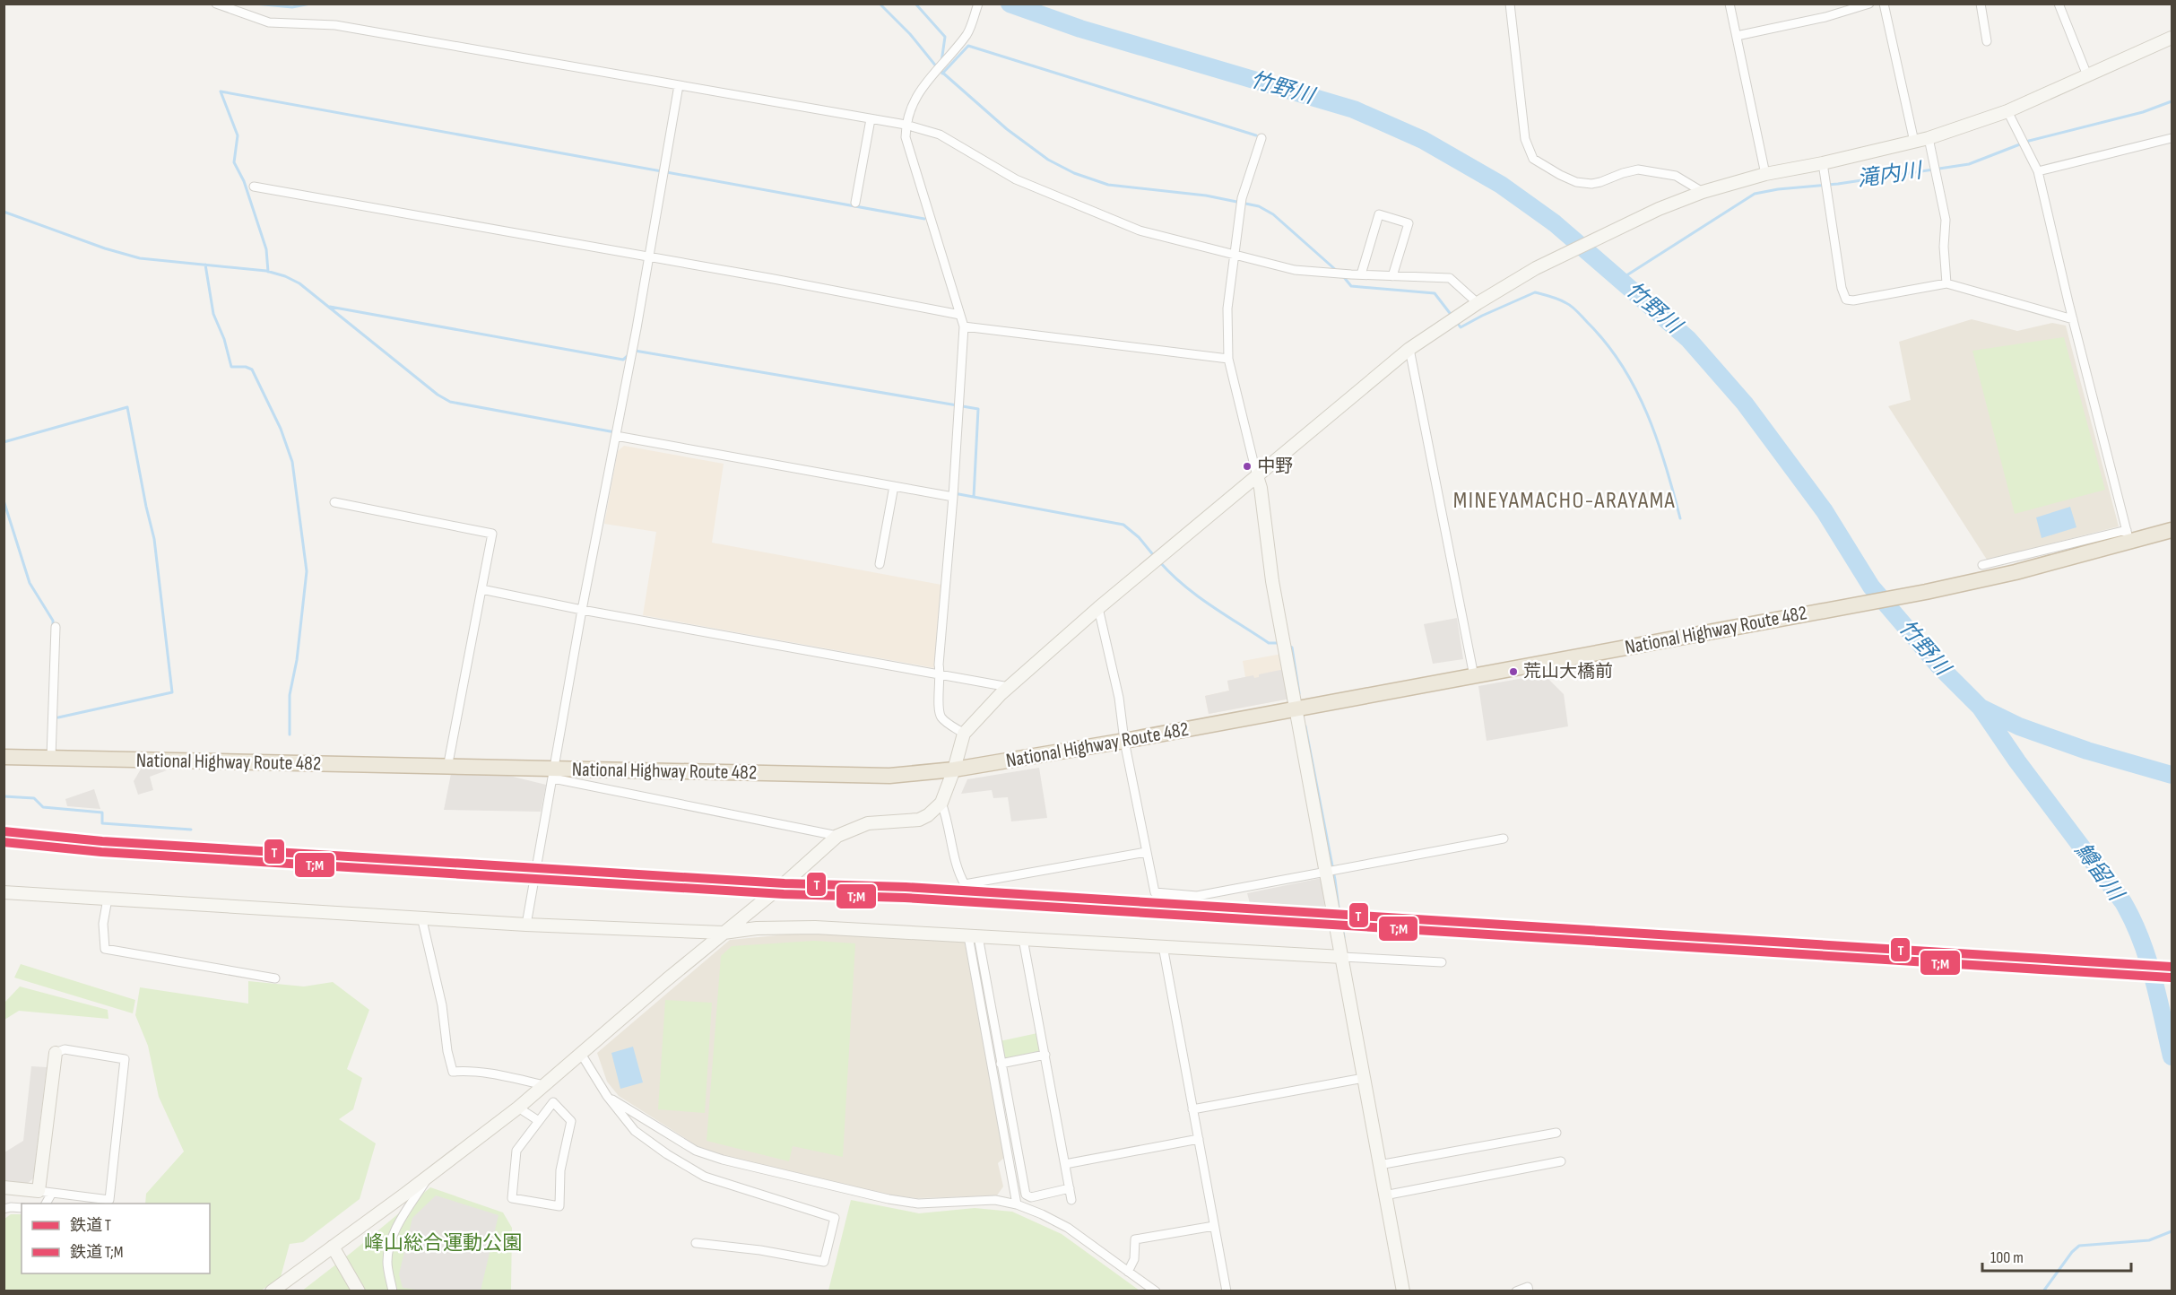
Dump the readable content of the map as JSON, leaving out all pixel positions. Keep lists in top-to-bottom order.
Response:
{
  "streets": {
    "highway": ["National Highway Route 482"]
  },
  "districts": ["MINEYAMACHO-ARAYAMA"],
  "water": ["竹野川", "滝内川", "鱒留川"],
  "parks": ["峰山総合運動公園"],
  "places": ["中野", "荒山大橋前"],
  "lines": ["rail line T", "rail line T;M"],
  "legend": ["鉄道 T", "鉄道 T;M"],
  "scale_bar": "100 m"
}
